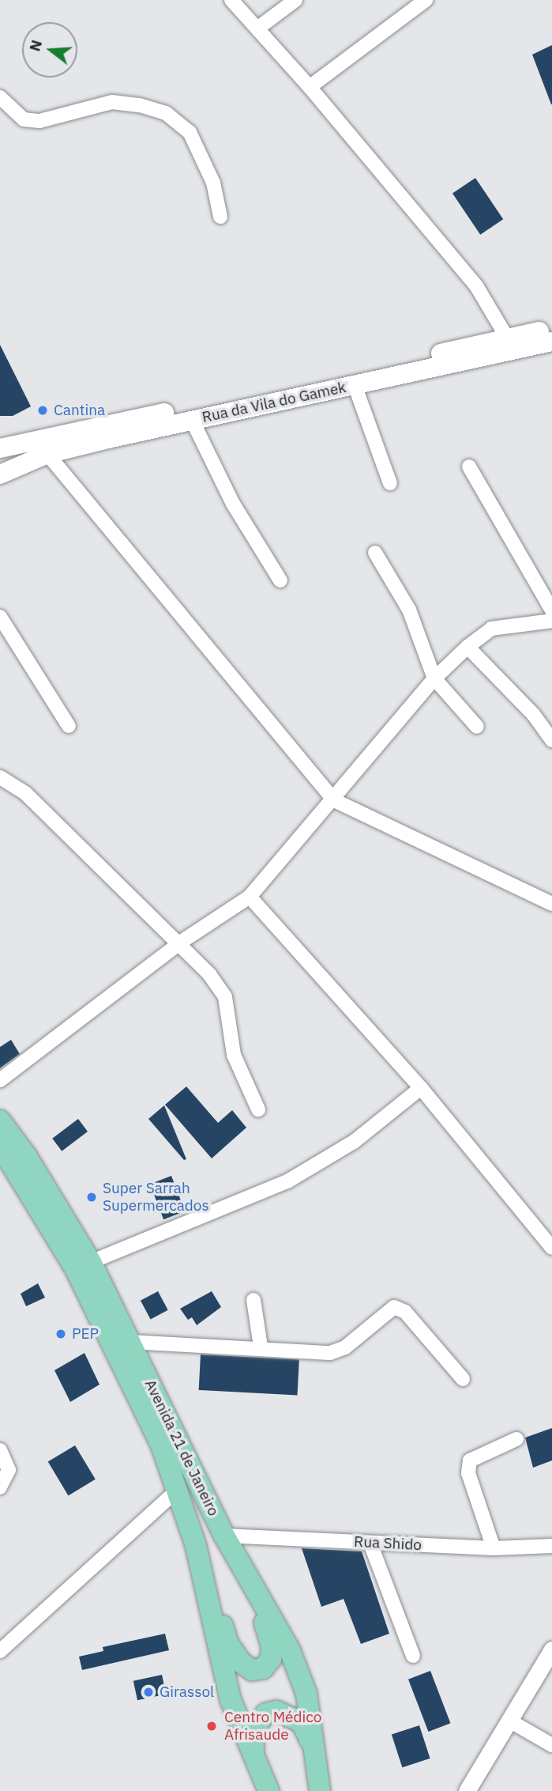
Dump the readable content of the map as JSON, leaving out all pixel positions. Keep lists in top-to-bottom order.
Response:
{
  "streets": {
    "main road": ["Rua da Vila do Gamek", "Avenida 21 de Janeiro"],
    "street": ["Rua Shido"]
  },
  "crossings": [
    ["Avenida 21 de Janeiro", "Rua Shido"]
  ],
  "places": [
    "Cantina",
    "Super Sarrah Supermercados",
    "PEP",
    "Girassol",
    "Centro Médico Afrisaude"
  ],
  "north": "left"
}
